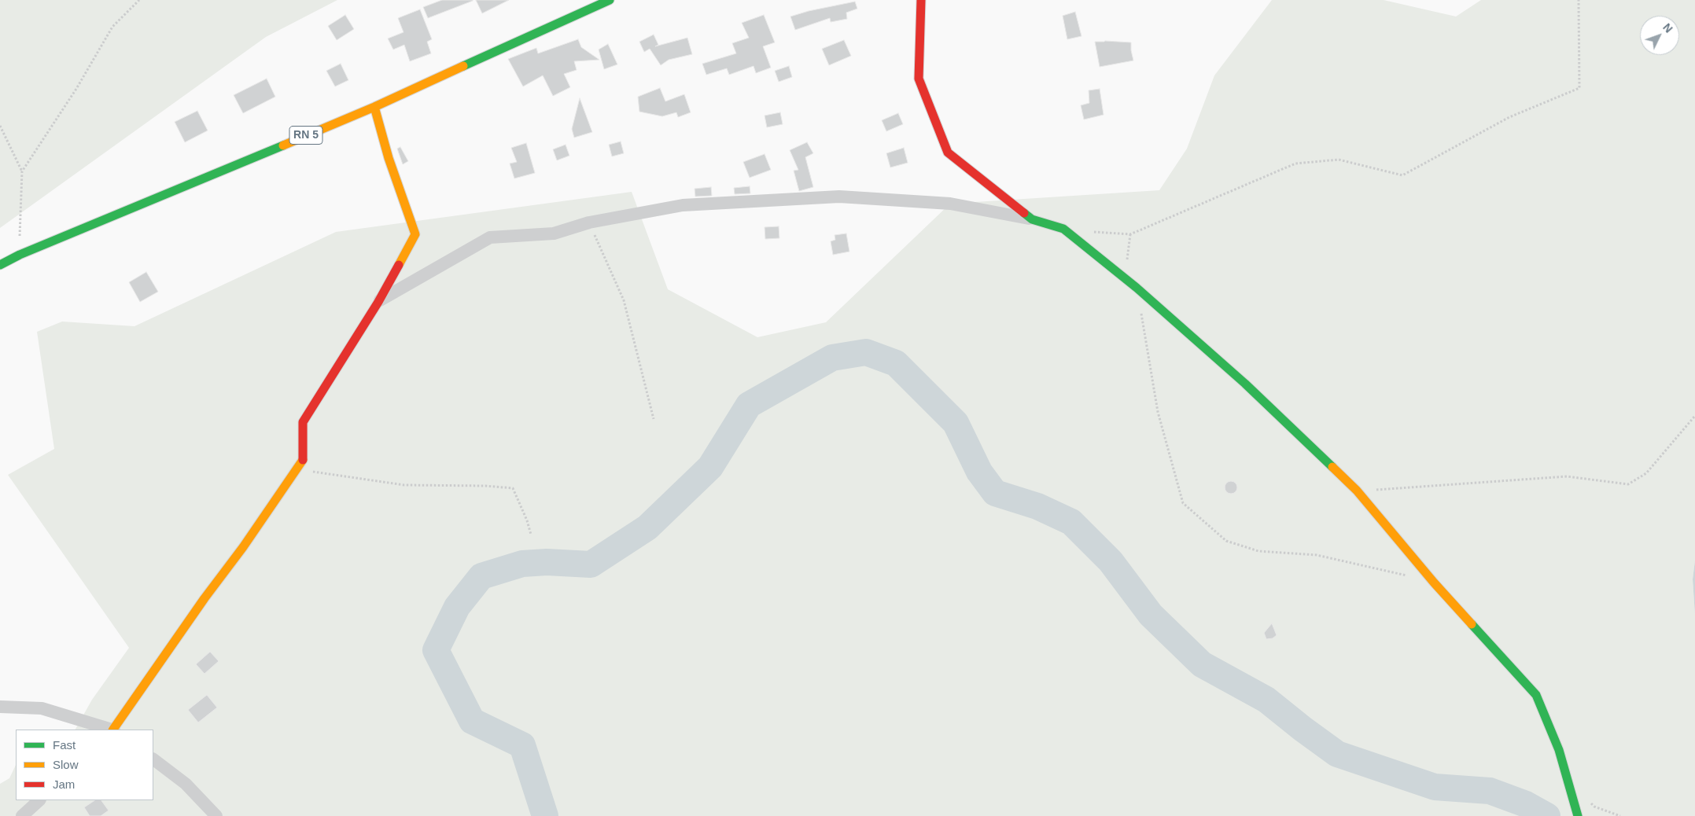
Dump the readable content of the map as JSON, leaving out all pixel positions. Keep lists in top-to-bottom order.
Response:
{
  "streets": {
    "street": ["RN 5"]
  },
  "legend": ["Fast", "Slow", "Jam"],
  "north": "top right"
}
